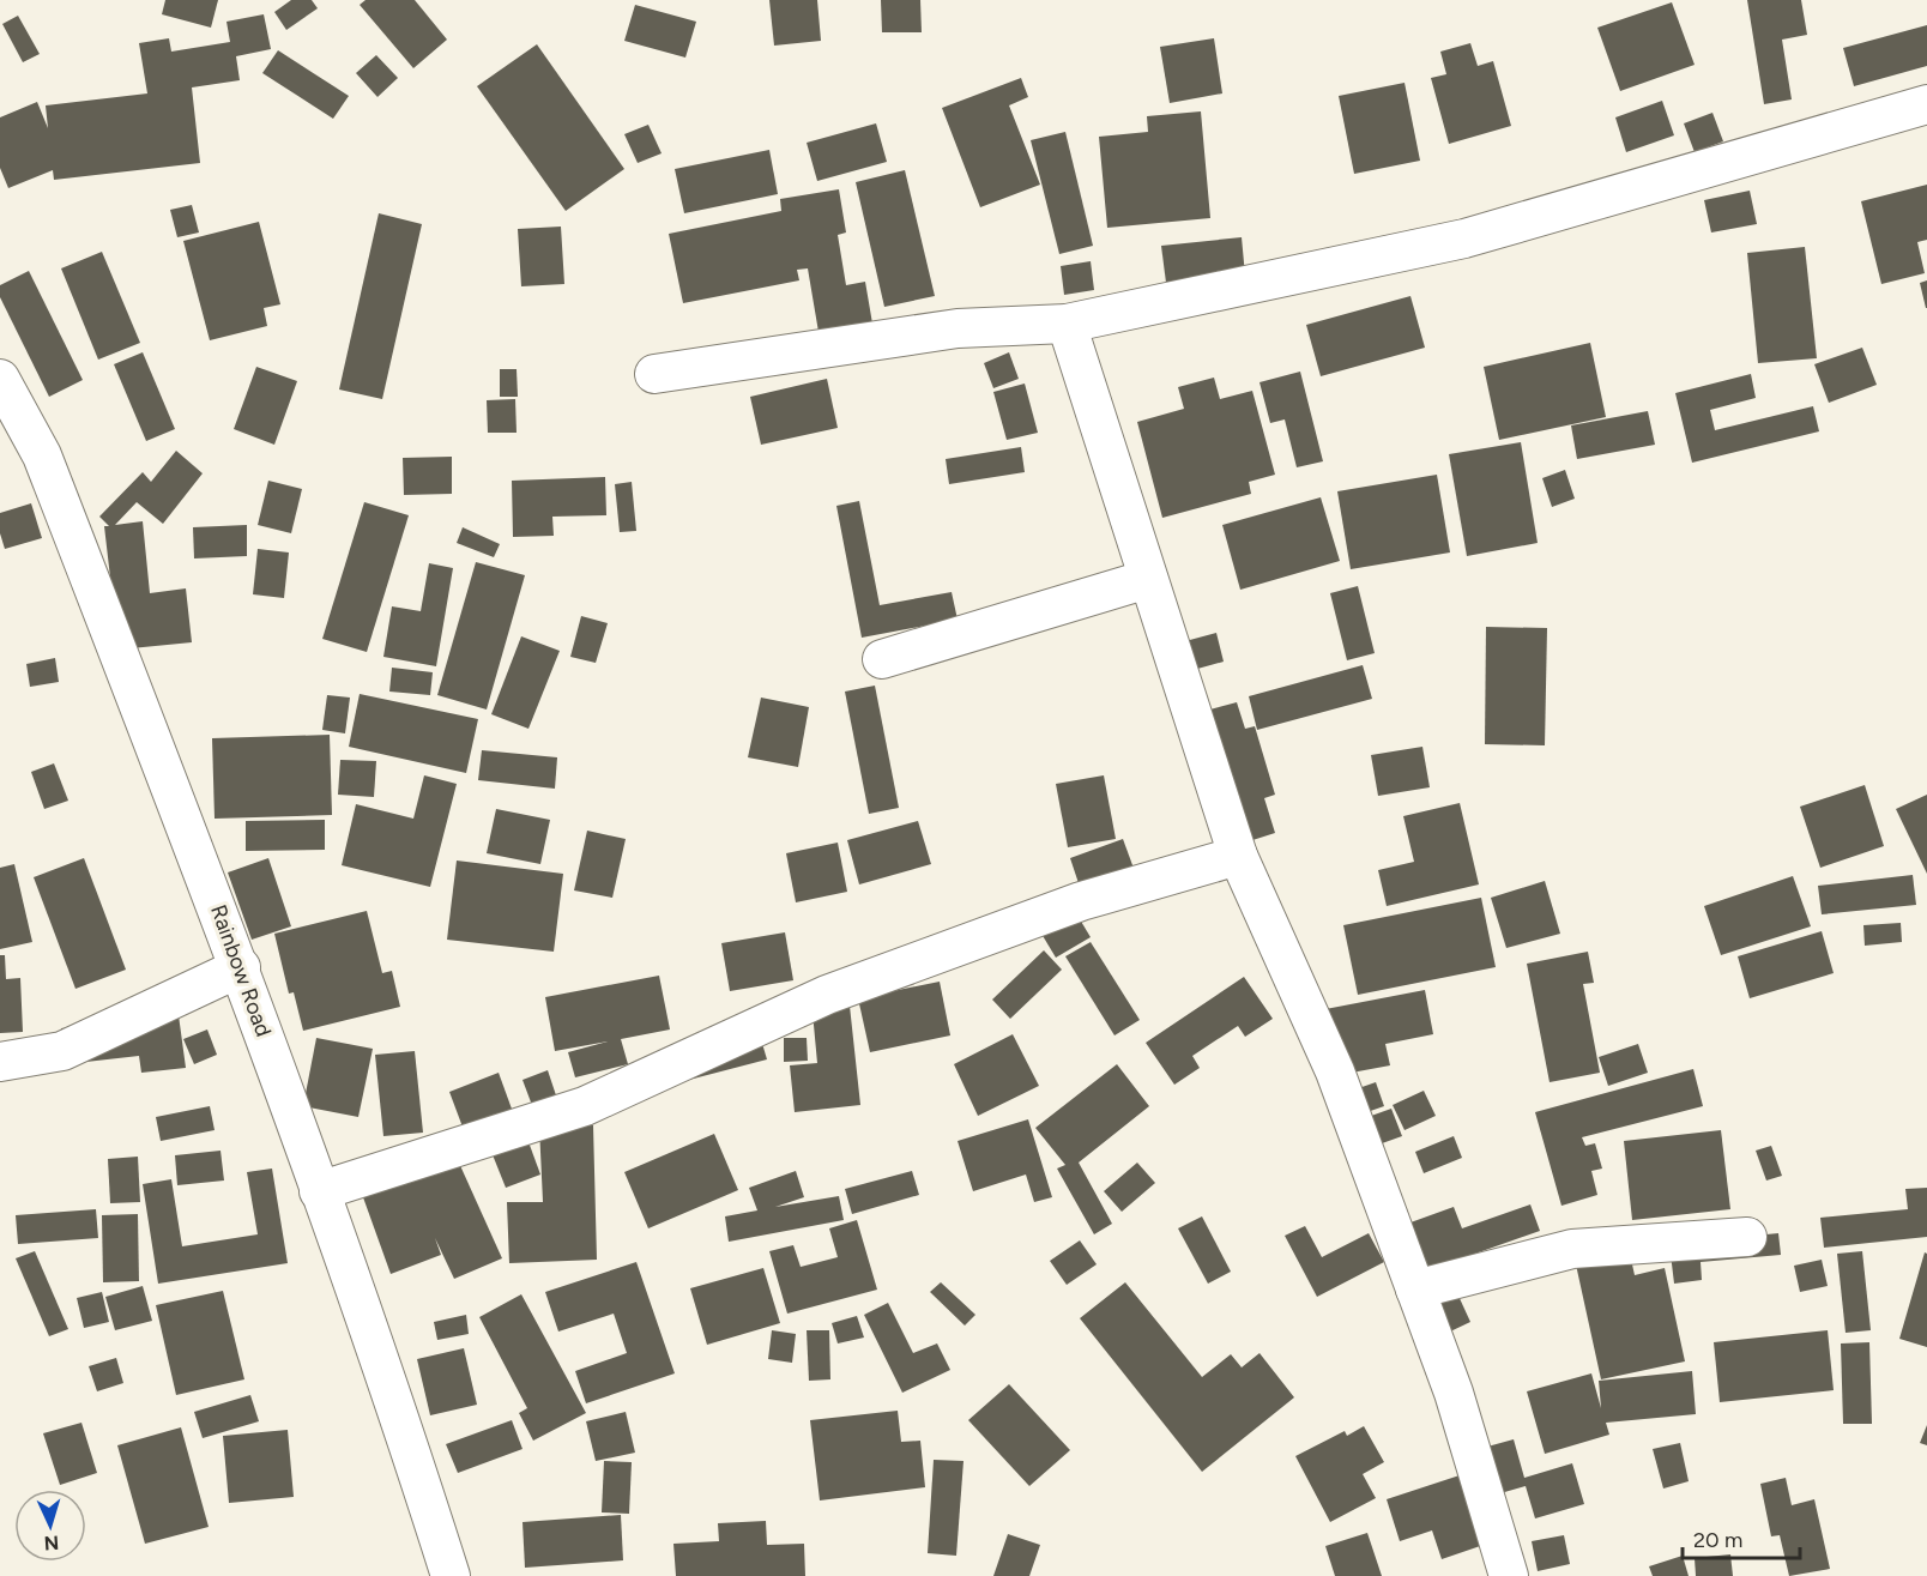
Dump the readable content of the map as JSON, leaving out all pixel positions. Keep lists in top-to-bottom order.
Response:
{
  "streets": {
    "street": ["Rainbow Road"]
  },
  "scale_bar": "20 m",
  "north": "bottom"
}
